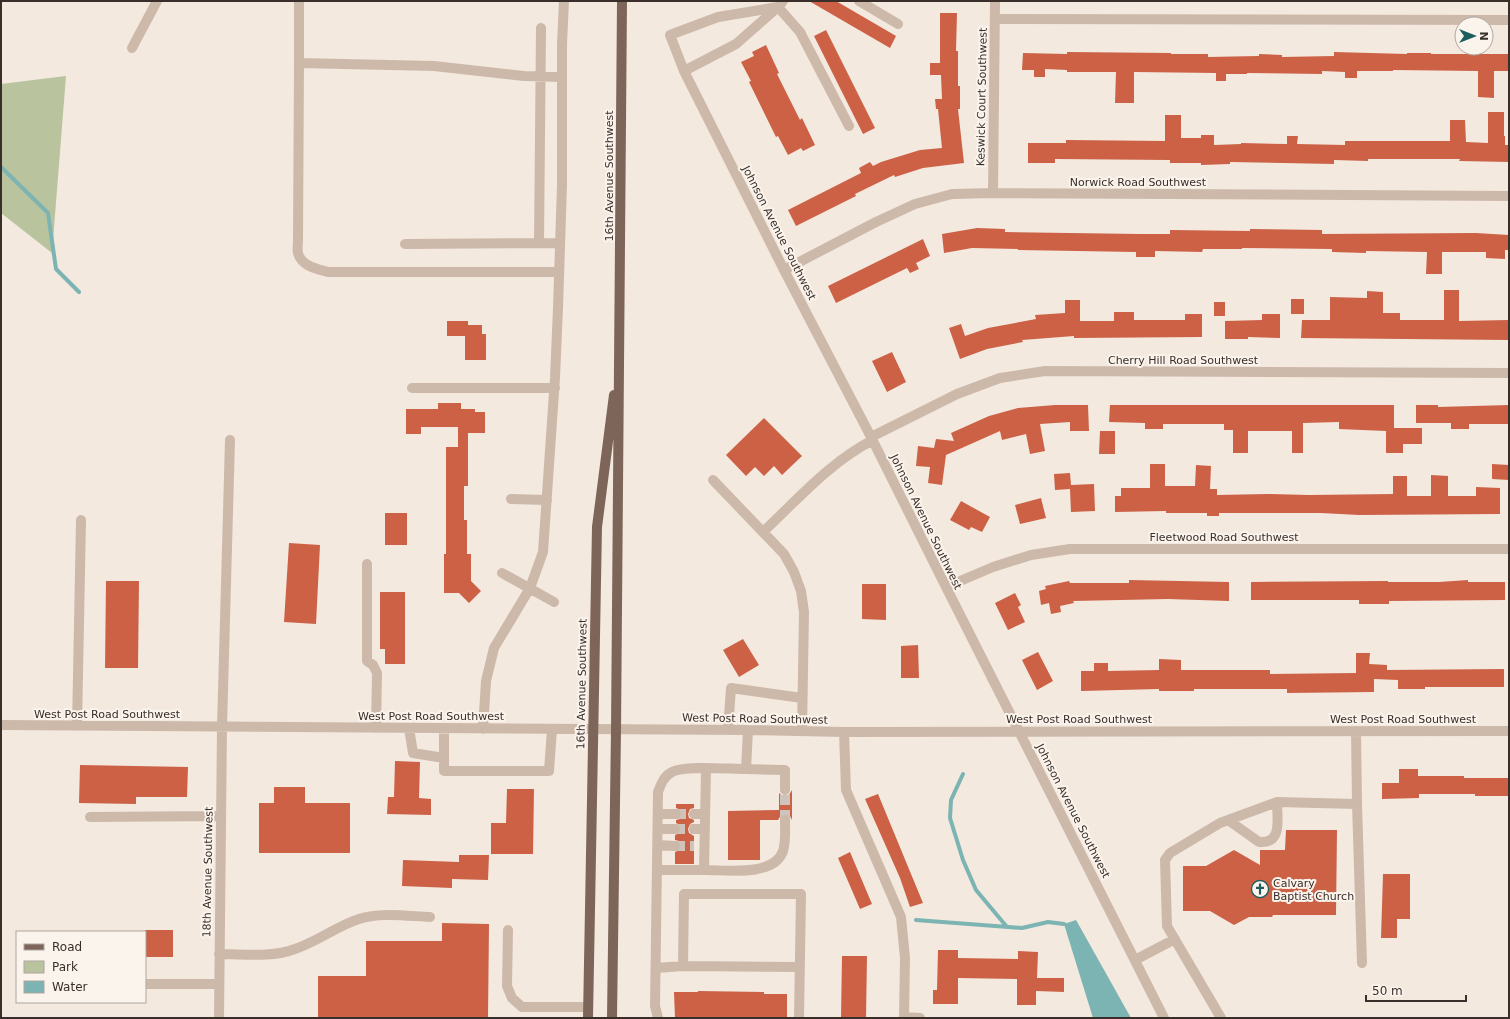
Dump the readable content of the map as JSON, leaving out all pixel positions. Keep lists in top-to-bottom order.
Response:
{
  "streets": {
    "main road": ["16th Avenue Southwest"],
    "street": [
      "Keswick Court Southwest",
      "Norwick Road Southwest",
      "Johnson Avenue Southwest",
      "Cherry Hill Road Southwest",
      "Fleetwood Road Southwest",
      "West Post Road Southwest",
      "18th Avenue Southwest"
    ]
  },
  "crossings": [
    ["Keswick Court Southwest", "Norwick Road Southwest"],
    ["16th Avenue Southwest", "West Post Road Southwest"],
    ["Norwick Road Southwest", "Johnson Avenue Southwest"],
    ["Johnson Avenue Southwest", "Cherry Hill Road Southwest"],
    ["Johnson Avenue Southwest", "Fleetwood Road Southwest"],
    ["Johnson Avenue Southwest", "West Post Road Southwest"],
    ["West Post Road Southwest", "18th Avenue Southwest"]
  ],
  "places": {
    "church": ["Calvary Baptist Church"]
  },
  "legend": ["Road", "Park", "Water"],
  "scale_bar": "50 m",
  "north": "right"
}
